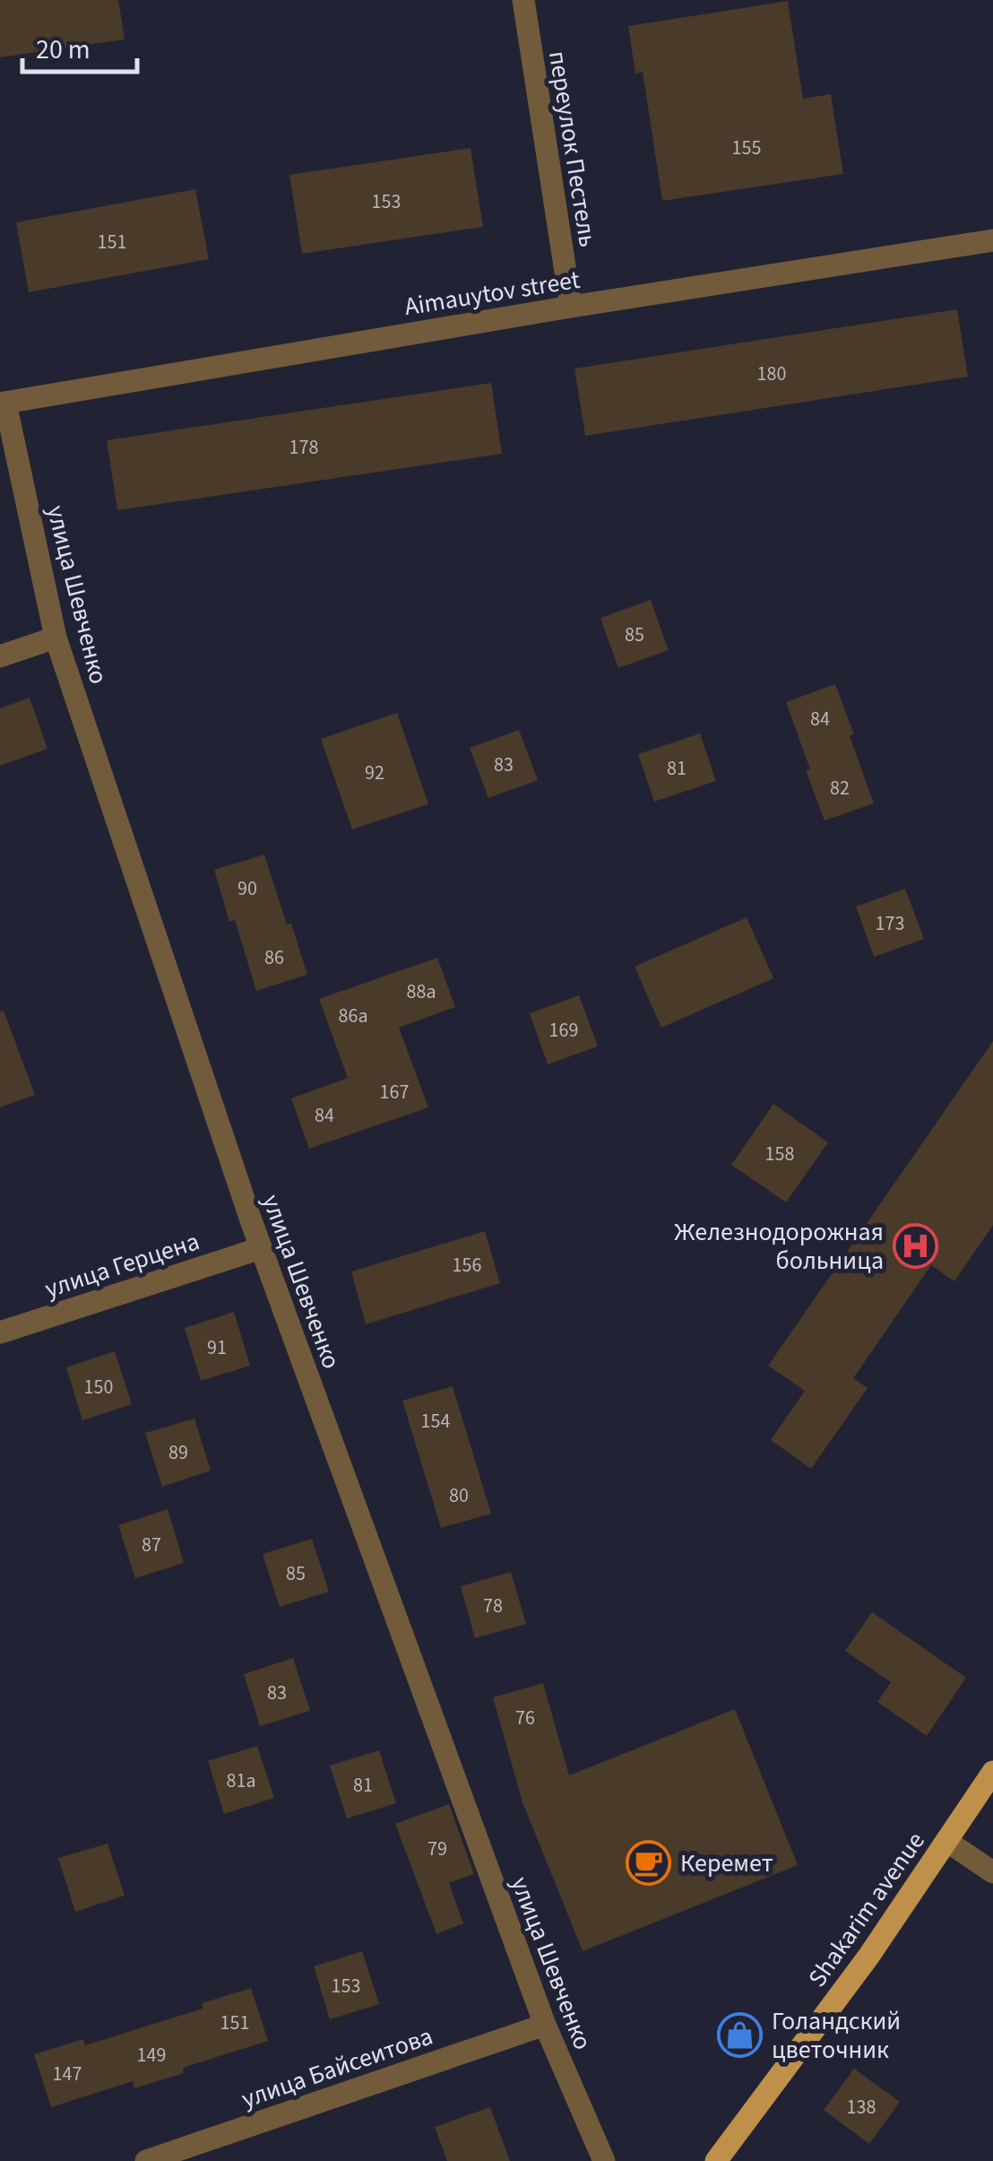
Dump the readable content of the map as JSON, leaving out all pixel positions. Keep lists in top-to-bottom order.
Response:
{
  "streets": {
    "main road": ["Shakarim avenue"],
    "street": [
      "переулок Пестель",
      "Aimauytov street",
      "улица Шевченко",
      "улица Герцена",
      "улица Байсеитова"
    ]
  },
  "crossings": [
    ["переулок Пестель", "Aimauytov street"],
    ["Aimauytov street", "улица Шевченко"],
    ["улица Шевченко", "улица Герцена"],
    ["улица Шевченко", "улица Байсеитова"]
  ],
  "places": {
    "hospital": ["Железнодорожная больница"],
    "cafe": ["Керемет"],
    "shop": ["Голандский цветочник"]
  },
  "house_numbers": [
    "155",
    "153",
    "151",
    "180",
    "178",
    "85",
    "84",
    "83",
    "81",
    "92",
    "82",
    "90",
    "173",
    "86",
    "88а",
    "86а",
    "169",
    "167",
    "84",
    "158",
    "156",
    "91",
    "150",
    "154",
    "89",
    "80",
    "87",
    "85",
    "78",
    "83",
    "76",
    "81а",
    "81",
    "79",
    "153",
    "151",
    "149",
    "147",
    "138"
  ],
  "scale_bar": "20 m"
}
